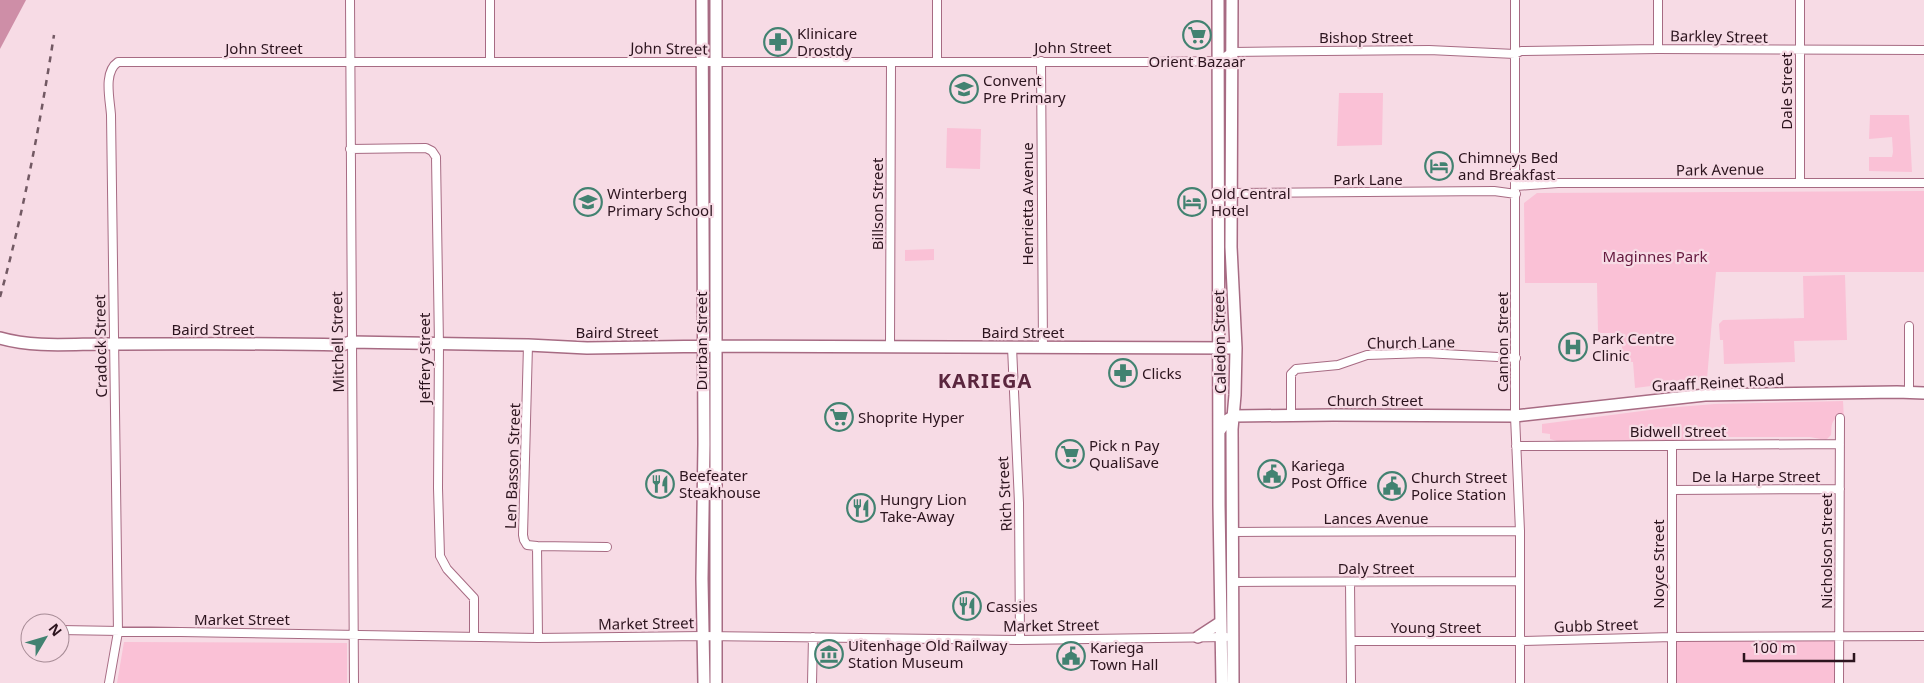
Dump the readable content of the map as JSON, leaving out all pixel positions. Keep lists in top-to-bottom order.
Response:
{
  "streets": {
    "street": [
      "Barkley Street",
      "Bishop Street",
      "John Street",
      "Dale Street",
      "Park Avenue",
      "Park Lane",
      "Billson Street",
      "Henrietta Avenue",
      "Baird Street",
      "Durban Street",
      "Mitchell Street",
      "Caledon Street",
      "Church Lane",
      "Cannon Street",
      "Cradock Street",
      "Jeffery Street",
      "Graaff Reinet Road",
      "Church Street",
      "Bidwell Street",
      "Len Basson Street",
      "De la Harpe Street",
      "Rich Street",
      "Lances Avenue",
      "Nicholson Street",
      "Noyce Street",
      "Daly Street",
      "Market Street",
      "Gubb Street",
      "Young Street"
    ]
  },
  "crossings": [
    ["Barkley Street", "Bishop Street"],
    ["Barkley Street", "Dale Street"],
    ["Barkley Street", "Cannon Street"],
    ["Bishop Street", "Caledon Street"],
    ["Bishop Street", "Cannon Street"],
    ["John Street", "Billson Street"],
    ["John Street", "Henrietta Avenue"],
    ["John Street", "Durban Street"],
    ["John Street", "Mitchell Street"],
    ["John Street", "Caledon Street"],
    ["John Street", "Cradock Street"],
    ["Dale Street", "Park Avenue"],
    ["Park Avenue", "Park Lane"],
    ["Park Avenue", "Cannon Street"],
    ["Park Lane", "Caledon Street"],
    ["Park Lane", "Cannon Street"],
    ["Billson Street", "Baird Street"],
    ["Henrietta Avenue", "Baird Street"],
    ["Baird Street", "Durban Street"],
    ["Baird Street", "Mitchell Street"],
    ["Baird Street", "Caledon Street"],
    ["Baird Street", "Cradock Street"],
    ["Baird Street", "Jeffery Street"],
    ["Baird Street", "Len Basson Street"],
    ["Baird Street", "Rich Street"],
    ["Durban Street", "Market Street"],
    ["Mitchell Street", "Jeffery Street"],
    ["Mitchell Street", "Market Street"],
    ["Caledon Street", "Church Street"],
    ["Caledon Street", "Lances Avenue"],
    ["Caledon Street", "Daly Street"],
    ["Caledon Street", "Market Street"],
    ["Church Lane", "Cannon Street"],
    ["Church Lane", "Church Street"],
    ["Cannon Street", "Graaff Reinet Road"],
    ["Cannon Street", "Church Street"],
    ["Cannon Street", "Bidwell Street"],
    ["Cannon Street", "Lances Avenue"],
    ["Cannon Street", "Daly Street"],
    ["Cannon Street", "Gubb Street"],
    ["Cannon Street", "Young Street"],
    ["Cradock Street", "Market Street"],
    ["Jeffery Street", "Market Street"],
    ["Graaff Reinet Road", "Church Street"],
    ["Bidwell Street", "Nicholson Street"],
    ["Bidwell Street", "Noyce Street"],
    ["De la Harpe Street", "Nicholson Street"],
    ["De la Harpe Street", "Noyce Street"],
    ["Rich Street", "Market Street"],
    ["Nicholson Street", "Gubb Street"],
    ["Noyce Street", "Gubb Street"],
    ["Gubb Street", "Young Street"]
  ],
  "districts": ["KARIEGA"],
  "parks": ["Maginnes Park"],
  "places": {
    "supermarket": ["Orient Bazaar", "Shoprite Hyper", "Pick n Pay QualiSave"],
    "pharmacy": ["Klinicare Drostdy", "Clicks"],
    "school or university": ["Convent Pre Primary", "Winterberg Primary School"],
    "hotel": ["Chimneys Bed and Breakfast", "Old Central Hotel"],
    "hospital": ["Park Centre Clinic"],
    "public building": ["Kariega Post Office", "Church Street Police Station", "Kariega Town Hall"],
    "restaurant": ["Beefeater Steakhouse", "Hungry Lion Take-Away", "Cassies"],
    "museum": ["Uitenhage Old Railway Station Museum"]
  },
  "scale_bar": "100 m",
  "north": "top right"
}
